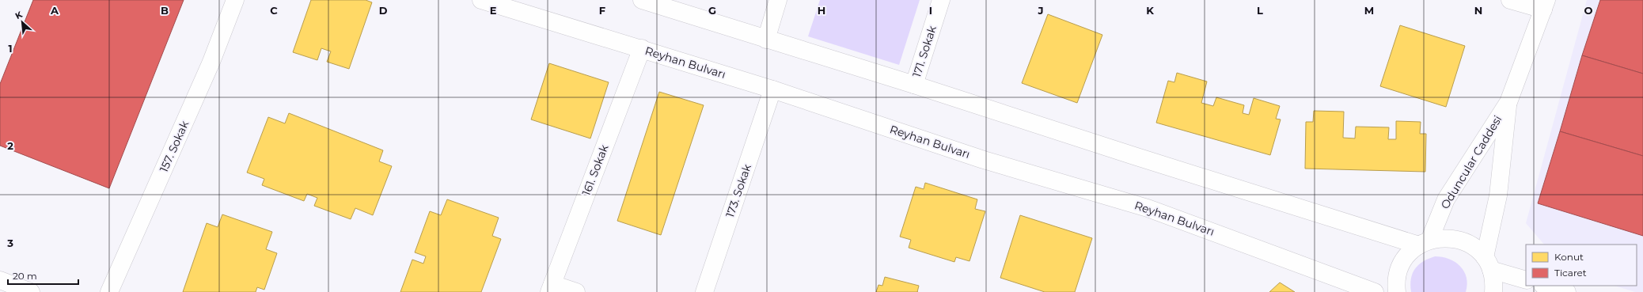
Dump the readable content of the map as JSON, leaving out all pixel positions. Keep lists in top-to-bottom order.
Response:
{
  "streets": {
    "main road": [
      "171. Sokak",
      "Reyhan Bulvarı",
      "157. Sokak",
      "Oduncular Caddesi",
      "161. Sokak",
      "173. Sokak"
    ]
  },
  "crossings": [
    ["Reyhan Bulvarı", "161. Sokak"],
    ["Reyhan Bulvarı", "173. Sokak"]
  ],
  "legend": ["Konut", "Ticaret"],
  "scale_bar": "20 m",
  "north": "top left",
  "grid": {
    "columns": [
      "A",
      "B",
      "C",
      "D",
      "E",
      "F",
      "G",
      "H",
      "I",
      "J",
      "K",
      "L",
      "M",
      "N",
      "O"
    ],
    "rows": ["1", "2", "3"]
  }
}
